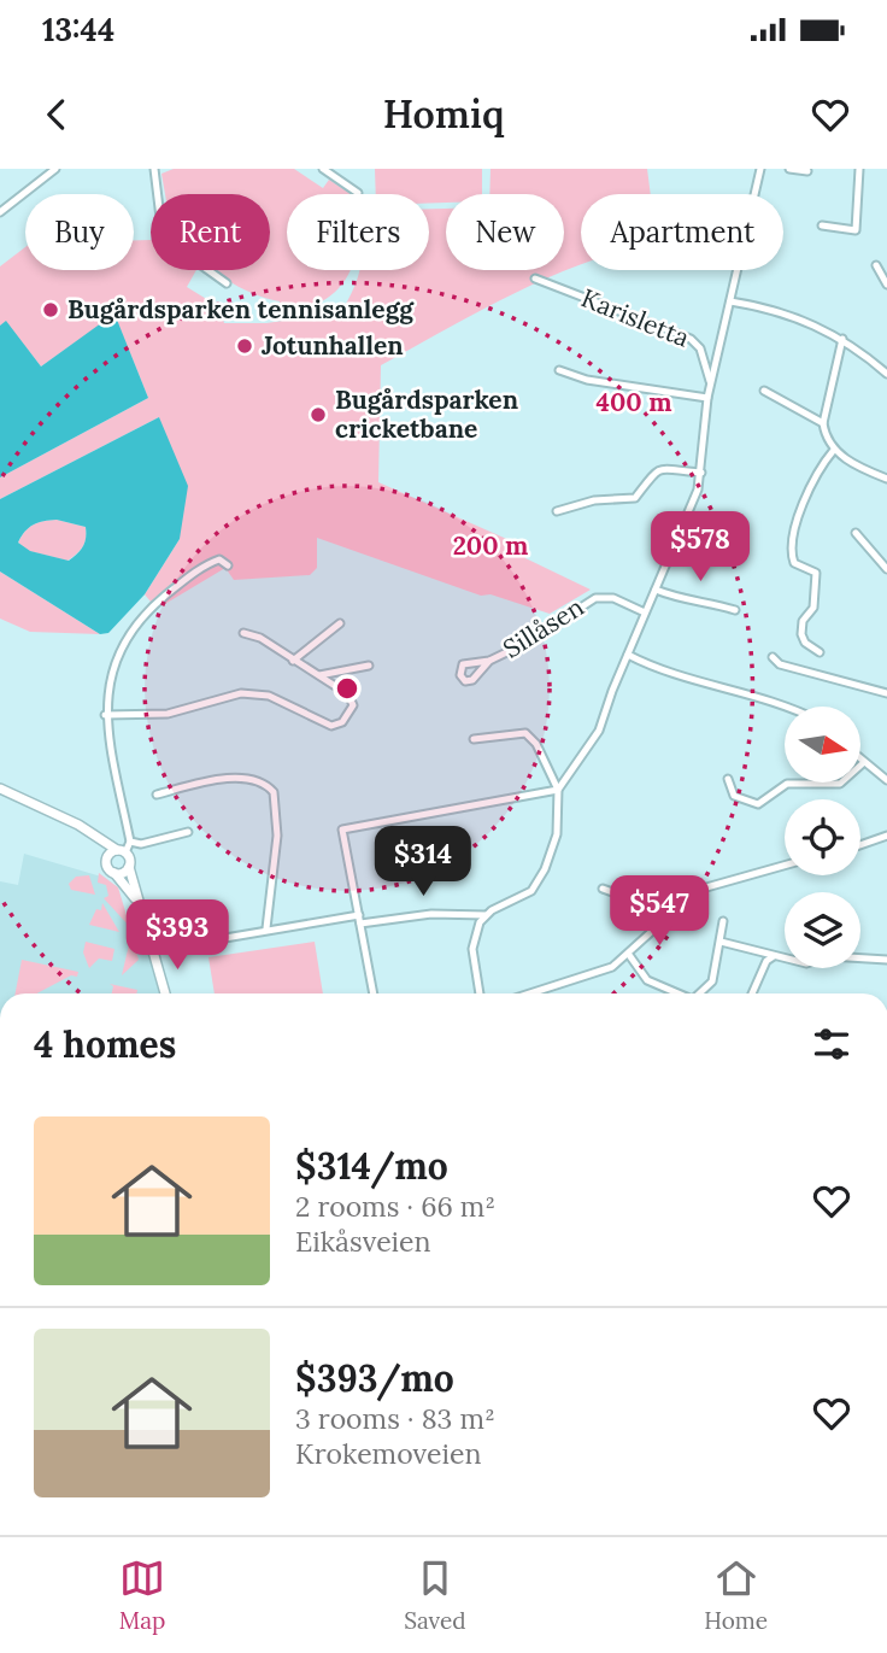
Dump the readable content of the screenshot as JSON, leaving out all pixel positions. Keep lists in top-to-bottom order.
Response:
{
  "streets": {
    "street": ["Karisletta", "Sillåsen"]
  },
  "places": ["Bugårdsparken tennisanlegg", "Jotunhallen", "Bugårdsparken cricketbane"],
  "north": "right",
  "page": {
    "status": "13:44",
    "header": "Homiq",
    "chip": [
      "Buy",
      "Rent",
      "Filters",
      "New",
      "Apartment"
    ],
    "price": [
      "$578",
      "$314",
      "$547",
      "$393"
    ],
    "heading": "4 homes",
    "list": [
      {
        "name": "$314/mo",
        "note": "2 rooms · 66 m² · Eikåsveien"
      },
      {
        "name": "$393/mo",
        "note": "3 rooms · 83 m² · Krokemoveien"
      }
    ],
    "tabs": ["Map", "Saved", "Home"]
  },
  "rings": ["400 m", "200 m"]
}
